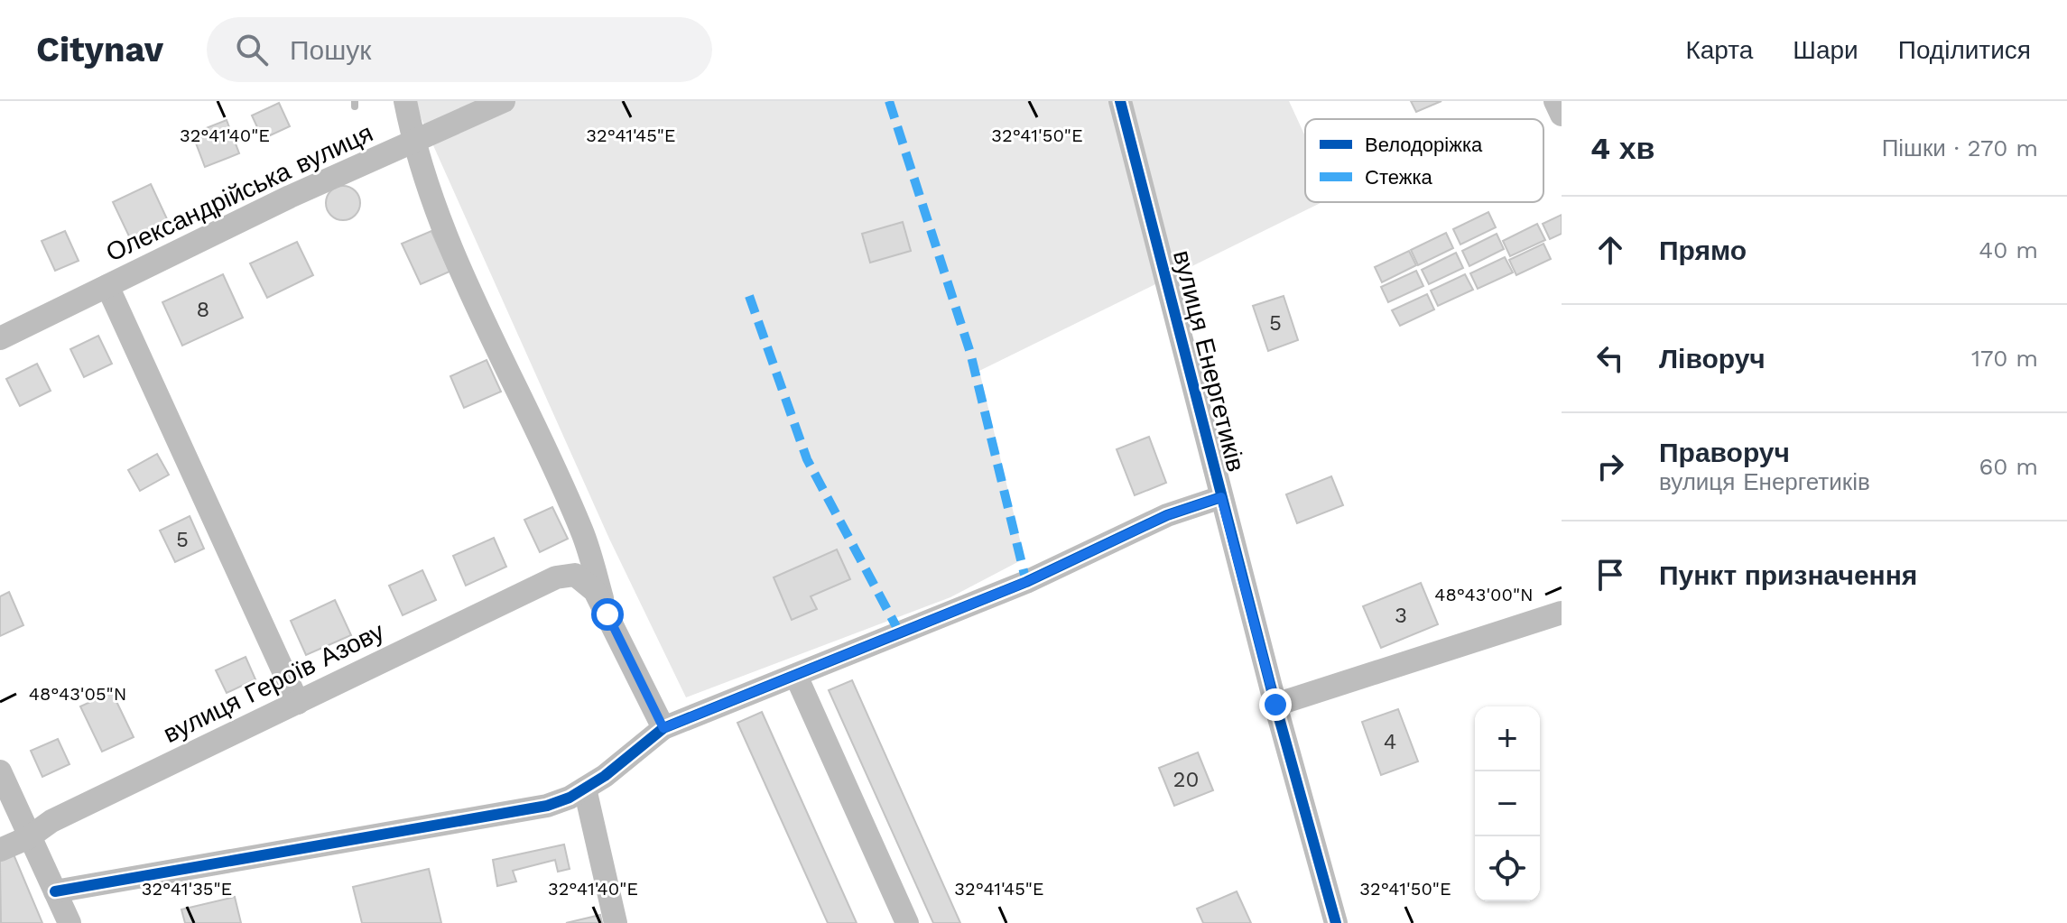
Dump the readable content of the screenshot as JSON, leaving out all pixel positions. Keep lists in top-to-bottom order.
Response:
{
  "streets": {
    "street": ["Олександрійська вулиця", "вулиця Енергетиків", "вулиця Героїв Азову"]
  },
  "house_numbers": [
    "8",
    "5",
    "5",
    "3",
    "4",
    "20"
  ],
  "legend": ["Велодоріжка", "Стежка"],
  "page": {
    "header": "Citynav",
    "search": "Пошук",
    "nav": ["Карта", "Шари", "Поділитися"],
    "heading": ["4 хв", "Пішки · 270 m"],
    "list": [
      ["Прямо", "40 m"],
      ["Ліворуч", "170 m"],
      ["Праворуч", "вулиця Енергетиків", "60 m"],
      "Пункт призначення"
    ],
    "map_buttons": ["+", "−"]
  },
  "coordinates": [
    "32°41'40\"E",
    "32°41'45\"E",
    "32°41'50\"E",
    "48°43'00\"N",
    "48°43'05\"N",
    "32°41'35\"E"
  ]
}
